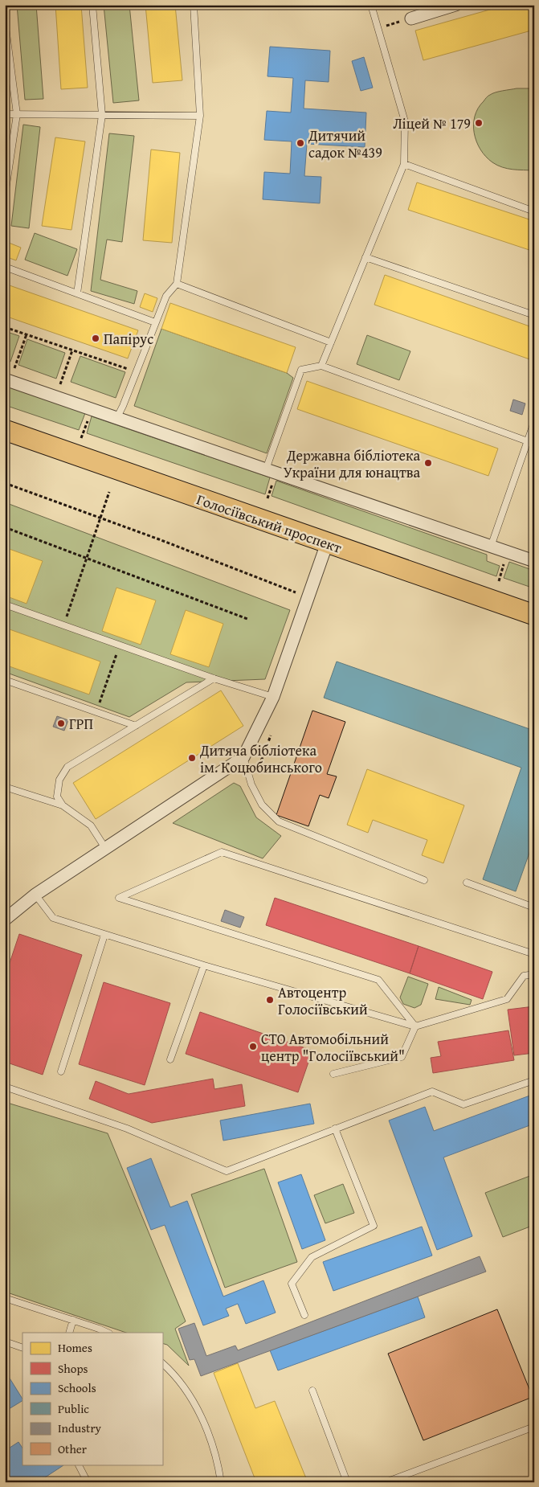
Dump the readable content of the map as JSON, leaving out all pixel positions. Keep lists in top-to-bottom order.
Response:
{
  "streets": {
    "highway": ["Голосіївський проспект"]
  },
  "places": [
    "Ліцей № 179",
    "Дитячий садок №439",
    "Папірус",
    "Державна бібліотека України для юнацтва",
    "ГРП",
    "Дитяча бібліотека ім. Коцюбинського",
    "Автоцентр Голосіївський",
    "СТО Автомобільний центр \"Голосіївський\""
  ],
  "legend": [
    "Homes",
    "Shops",
    "Schools",
    "Public",
    "Industry",
    "Other"
  ]
}
